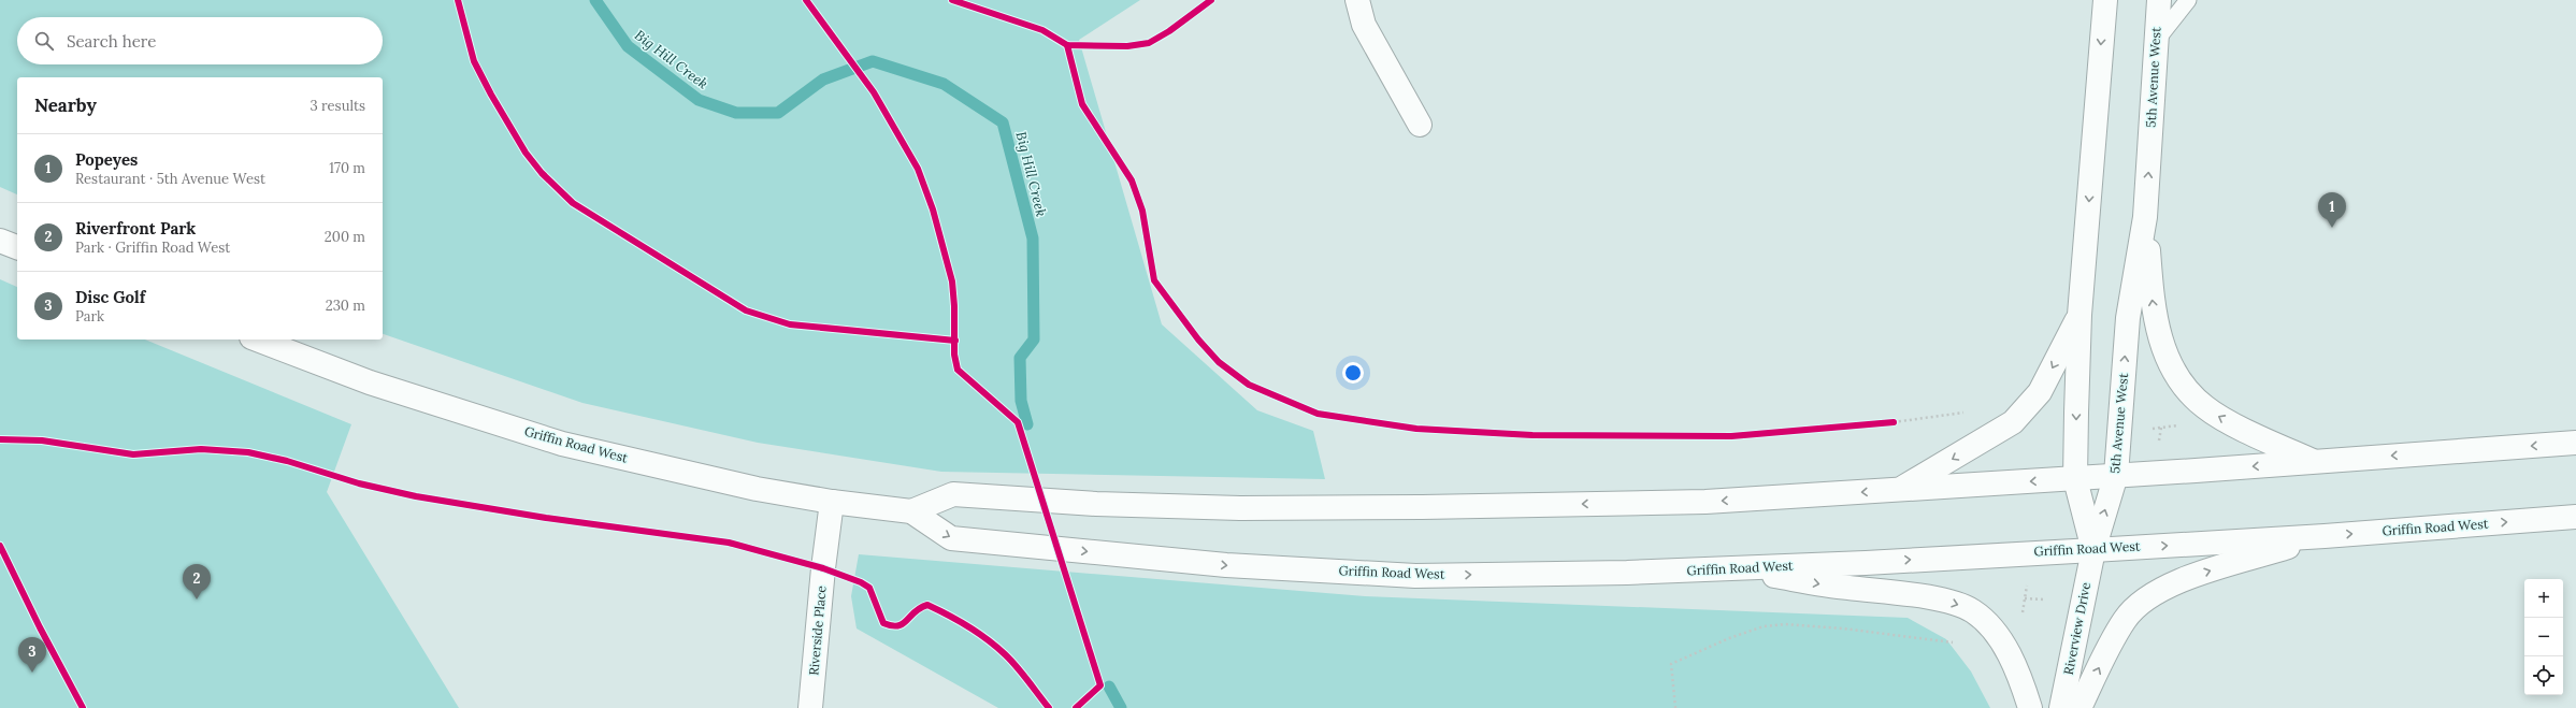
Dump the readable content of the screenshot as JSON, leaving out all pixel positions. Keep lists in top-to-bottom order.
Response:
{
  "streets": {
    "main road": [
      "5th Avenue West",
      "Griffin Road West",
      "Riverview Drive",
      "Riverside Place"
    ]
  },
  "crossings": [
    ["5th Avenue West", "Griffin Road West"],
    ["5th Avenue West", "Riverview Drive"],
    ["Griffin Road West", "Riverview Drive"],
    ["Griffin Road West", "Riverside Place"]
  ],
  "water": ["Big Hill Creek"],
  "page": {
    "search": "Search here",
    "heading": ["Nearby", "3 results"],
    "list": [
      {
        "mark": "1",
        "name": "Popeyes",
        "note": "Restaurant · 5th Avenue West",
        "value": "170 m"
      },
      {
        "mark": "2",
        "name": "Riverfront Park",
        "note": "Park · Griffin Road West",
        "value": "200 m"
      },
      {
        "mark": "3",
        "name": "Disc Golf",
        "note": "Park",
        "value": "230 m"
      }
    ],
    "pins": ["1", "2", "3"],
    "map_buttons": ["+", "−"]
  }
}
